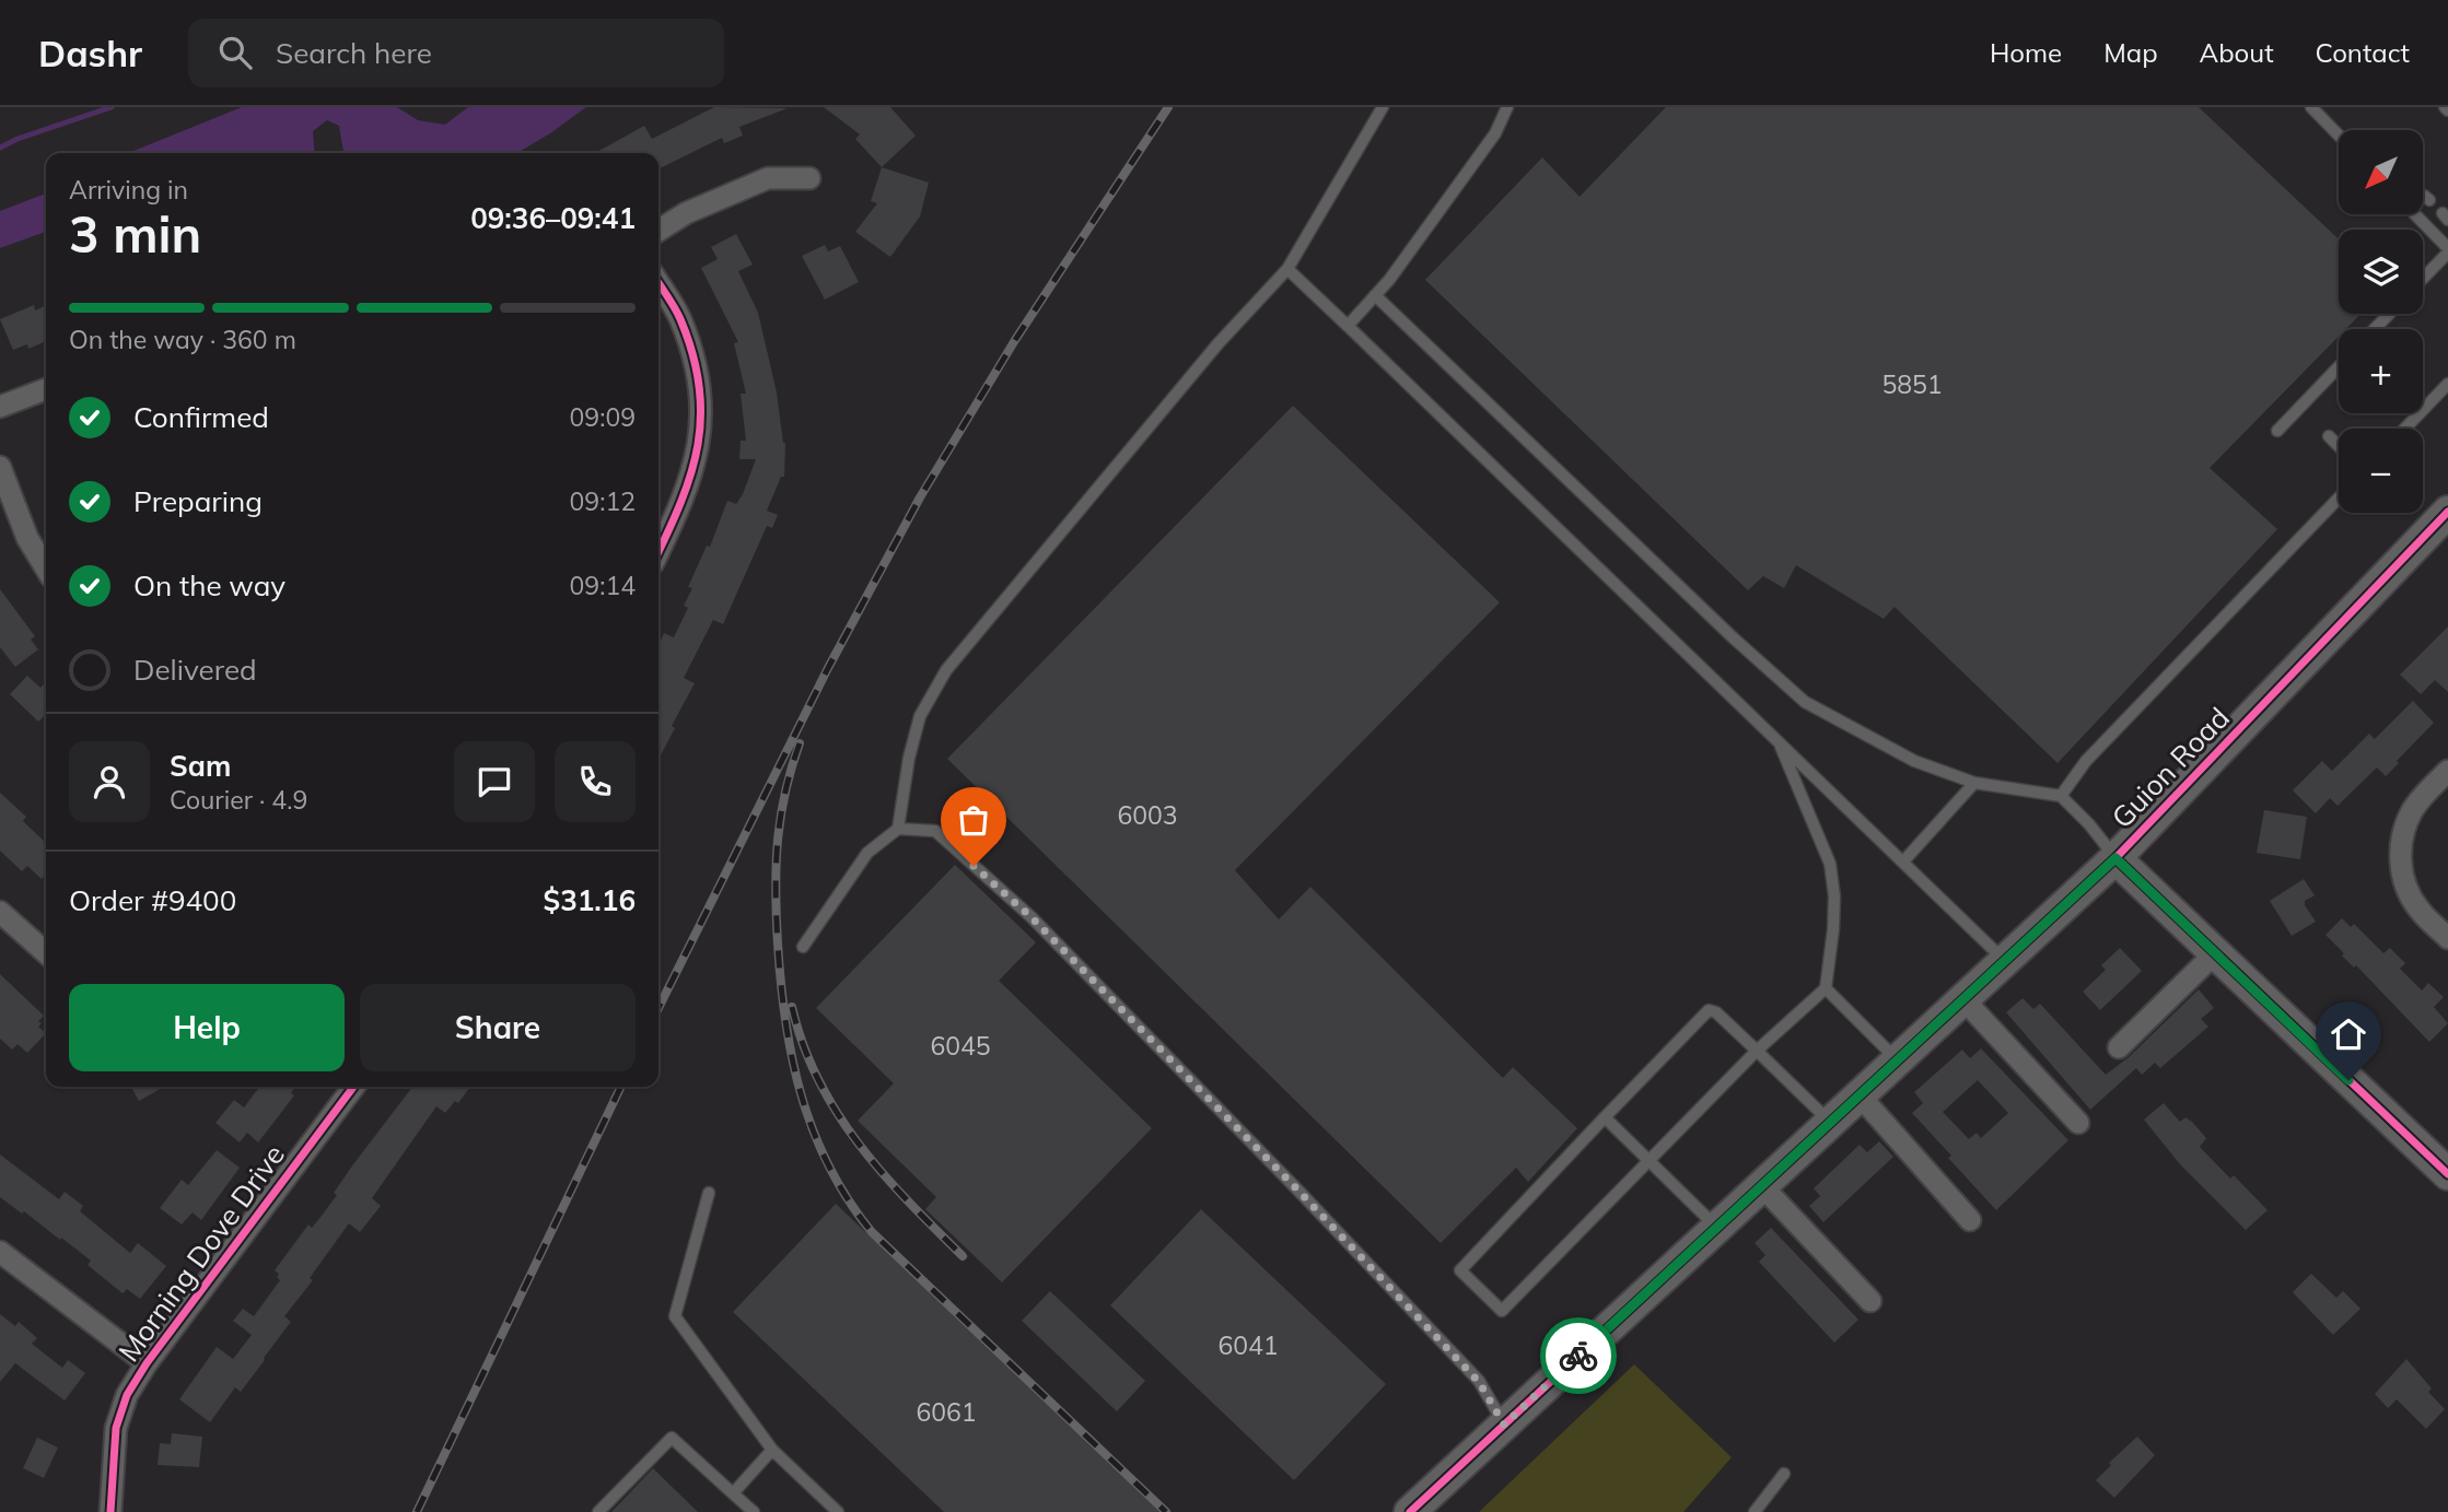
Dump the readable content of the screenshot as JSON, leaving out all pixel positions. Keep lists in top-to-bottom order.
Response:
{
  "streets": {
    "street": ["Guion Road", "Morning Dove Drive"]
  },
  "house_numbers": [
    "5851",
    "6003",
    "6045",
    "6041",
    "6061"
  ],
  "north": "bottom left",
  "page": {
    "header": "Dashr",
    "search": "Search here",
    "nav": [
      "Home",
      "Map",
      "About",
      "Contact"
    ],
    "map_buttons": ["+", "−"],
    "heading": ["3 min", "Arriving in", "09:36–09:41"],
    "panel": [
      "Sam",
      "Courier · 4.9",
      "Order #9400",
      "$31.16"
    ],
    "bar": "On the way · 360 m",
    "list": [
      ["Confirmed", "09:09"],
      ["Preparing", "09:12"],
      ["On the way", "09:14"],
      "Delivered"
    ],
    "buttons": ["Help", "Share"]
  }
}
